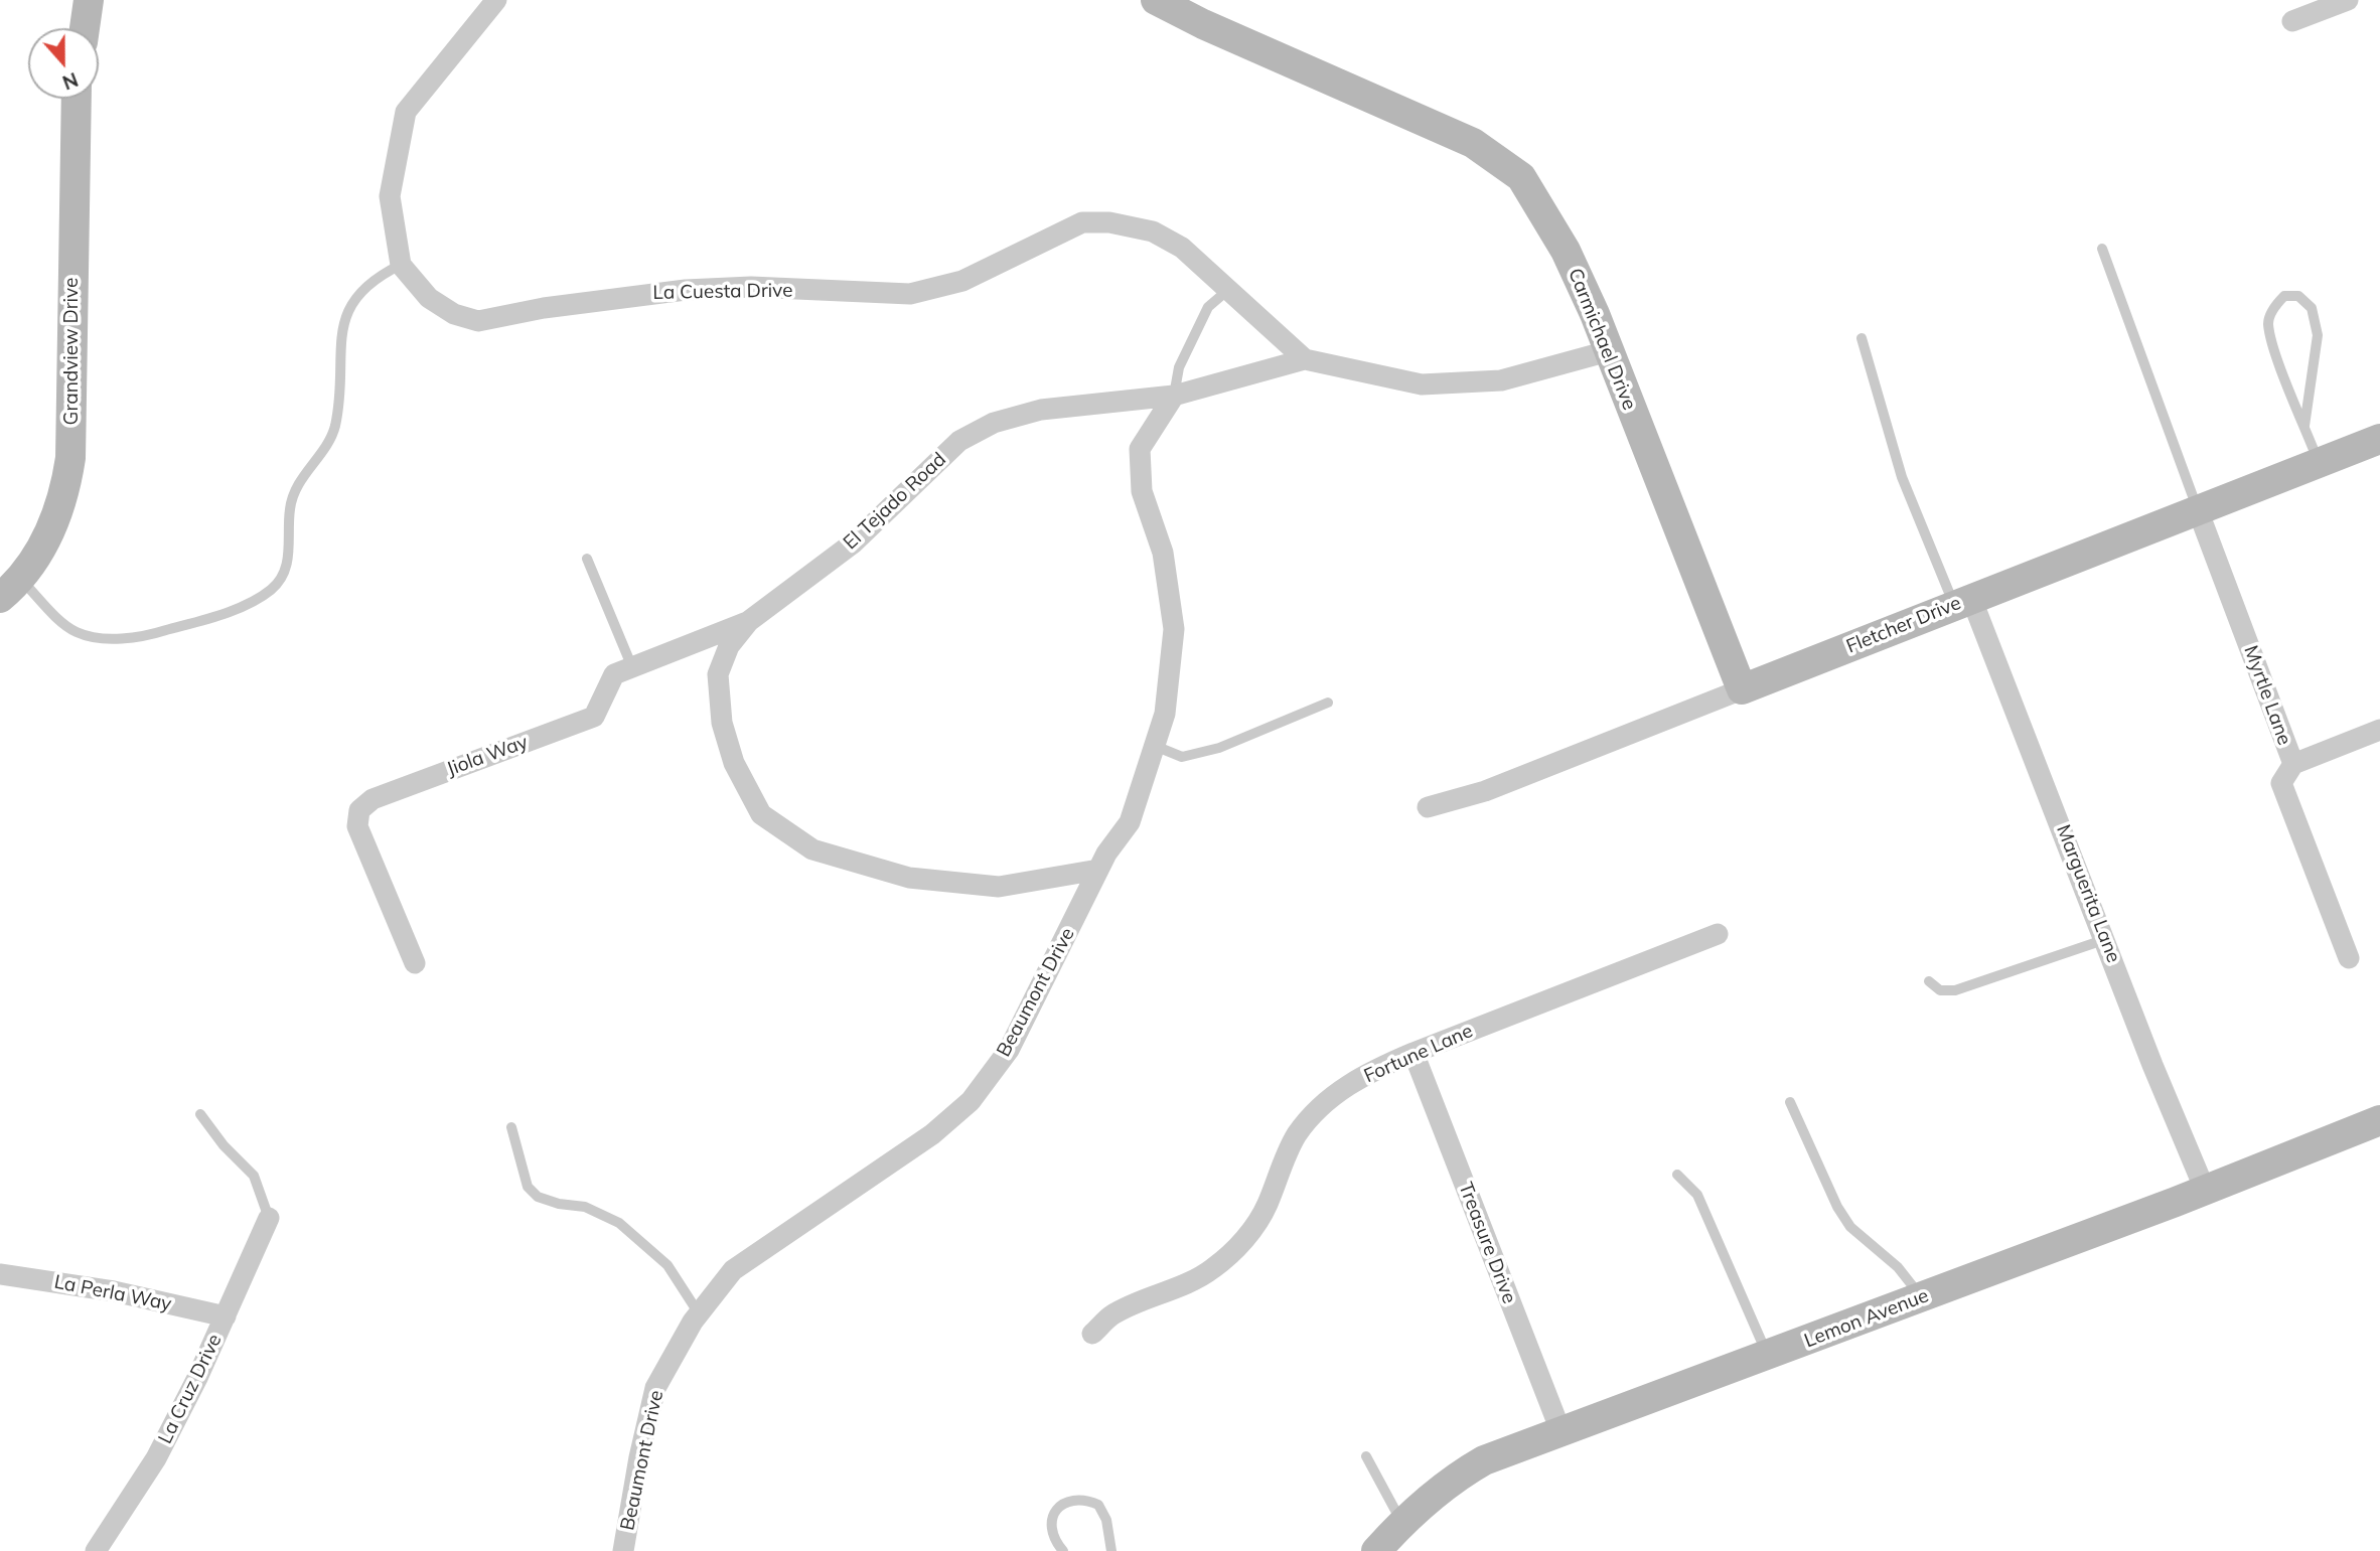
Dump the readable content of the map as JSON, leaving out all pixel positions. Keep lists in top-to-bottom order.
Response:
{
  "streets": {
    "street": [
      "La Cuesta Drive",
      "Carmichael Drive",
      "Grandview Drive",
      "El Tejado Road",
      "Fletcher Drive",
      "Myrtle Lane",
      "Jiola Way",
      "Marguerita Lane",
      "Beaumont Drive",
      "Fortune Lane",
      "Treasure Drive",
      "La Perla Way",
      "Lemon Avenue",
      "La Cruz Drive"
    ]
  },
  "crossings": [
    ["La Cuesta Drive", "El Tejado Road"],
    ["Carmichael Drive", "El Tejado Road"],
    ["Carmichael Drive", "Fletcher Drive"],
    ["El Tejado Road", "Jiola Way"],
    ["El Tejado Road", "Beaumont Drive"],
    ["Fletcher Drive", "Myrtle Lane"],
    ["Fletcher Drive", "Marguerita Lane"],
    ["Marguerita Lane", "Lemon Avenue"],
    ["Fortune Lane", "Treasure Drive"],
    ["Treasure Drive", "Lemon Avenue"],
    ["La Perla Way", "La Cruz Drive"]
  ],
  "north": "bottom"
}
